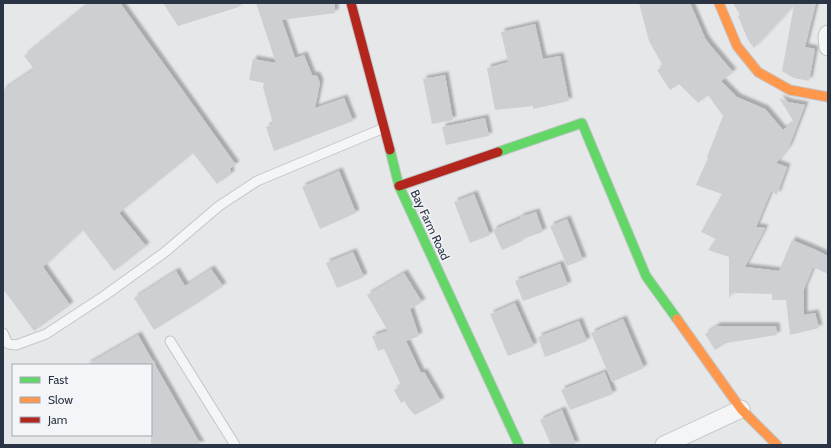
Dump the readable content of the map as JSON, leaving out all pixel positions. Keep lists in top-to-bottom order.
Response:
{
  "streets": {
    "street": ["Bay Farm Road"]
  },
  "legend": ["Fast", "Slow", "Jam"]
}
